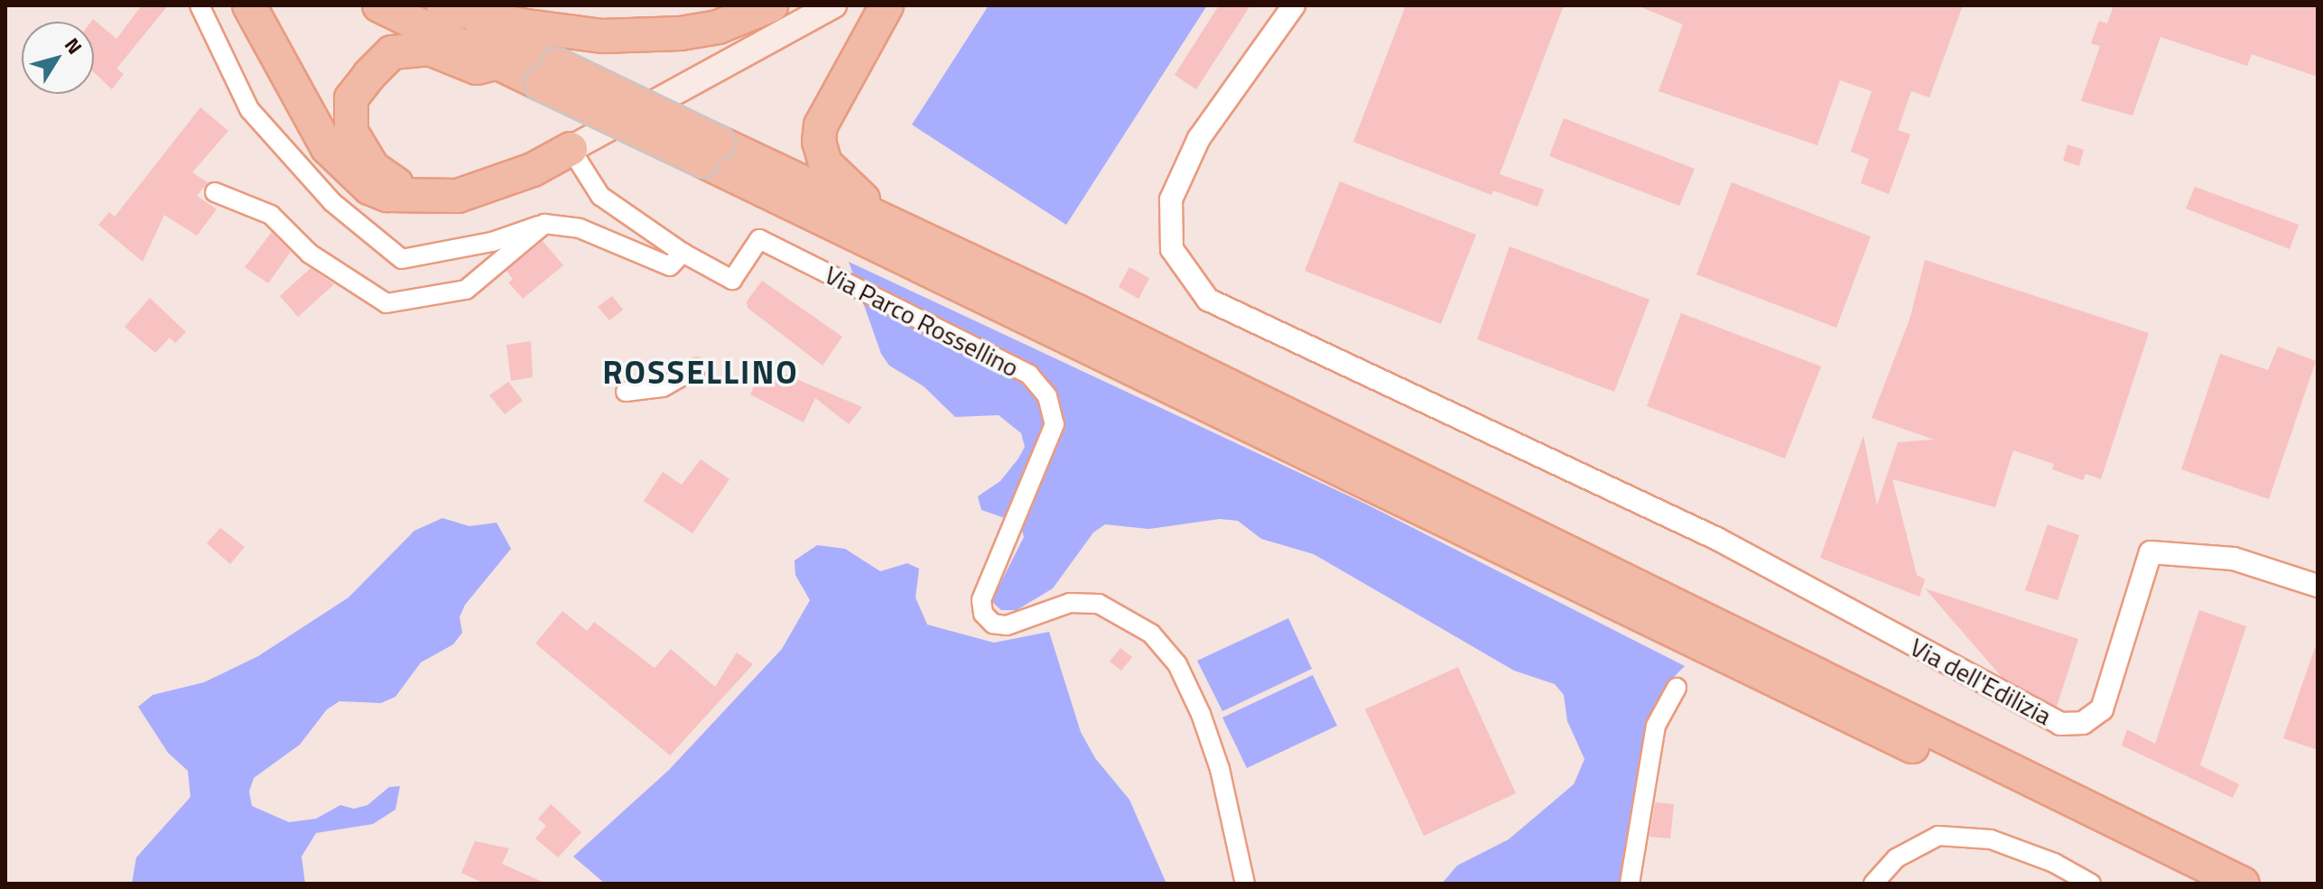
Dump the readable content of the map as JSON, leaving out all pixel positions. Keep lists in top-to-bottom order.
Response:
{
  "streets": {
    "street": ["Via Parco Rossellino", "Via dell'Edilizia"]
  },
  "districts": ["ROSSELLINO"],
  "north": "top right"
}
